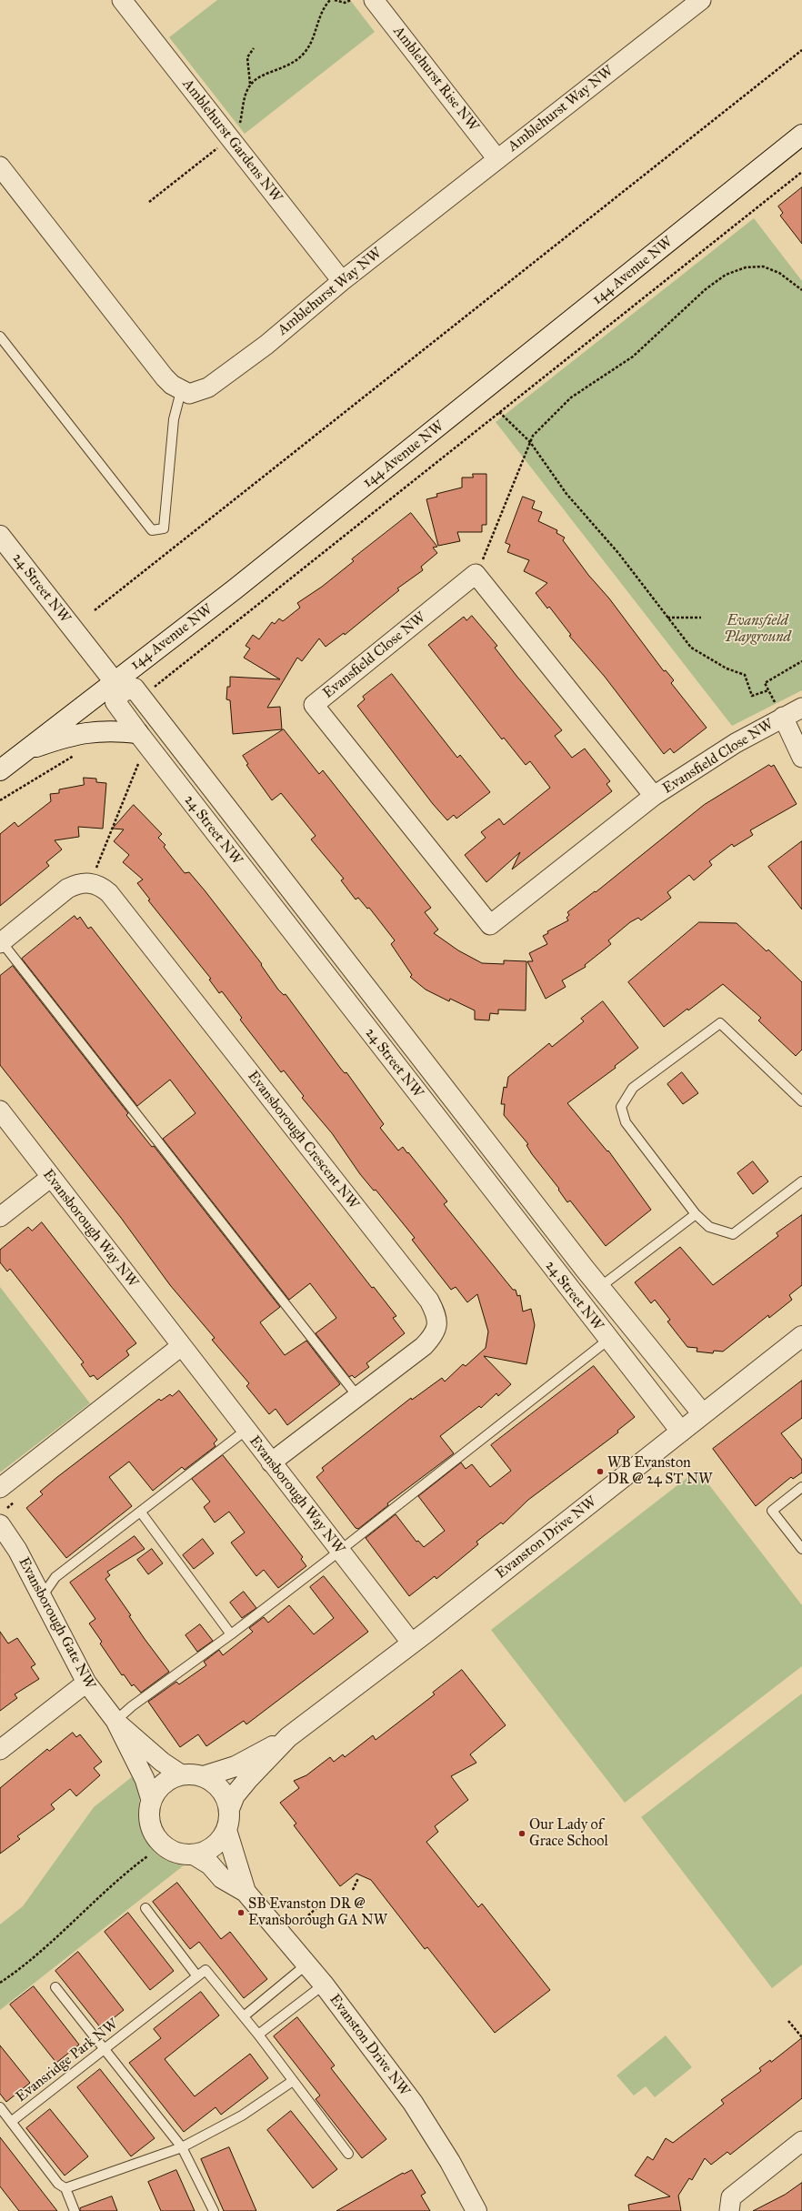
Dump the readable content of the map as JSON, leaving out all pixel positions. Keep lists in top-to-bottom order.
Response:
{
  "streets": {
    "street": [
      "Amblehurst Rise NW",
      "Amblehurst Way NW",
      "Amblehurst Gardens NW",
      "144 Avenue NW",
      "24 Street NW",
      "Evansfield Close NW",
      "Evansborough Crescent NW",
      "Evansborough Way NW",
      "Evanston Drive NW",
      "Evansborough Gate NW"
    ],
    "lane": ["Evansridge Park NW"]
  },
  "crossings": [
    ["Amblehurst Rise NW", "Amblehurst Way NW"],
    ["Amblehurst Way NW", "Amblehurst Gardens NW"],
    ["144 Avenue NW", "24 Street NW"],
    ["24 Street NW", "Evanston Drive NW"],
    ["Evansborough Crescent NW", "Evansborough Way NW"],
    ["Evansborough Way NW", "Evanston Drive NW"],
    ["Evanston Drive NW", "Evansborough Gate NW"]
  ],
  "parks": ["Evansfield Playground"],
  "places": ["WB Evanston DR @ 24 ST NW", "Our Lady of Grace School", "SB Evanston DR @ Evansborough GA NW"]
}
